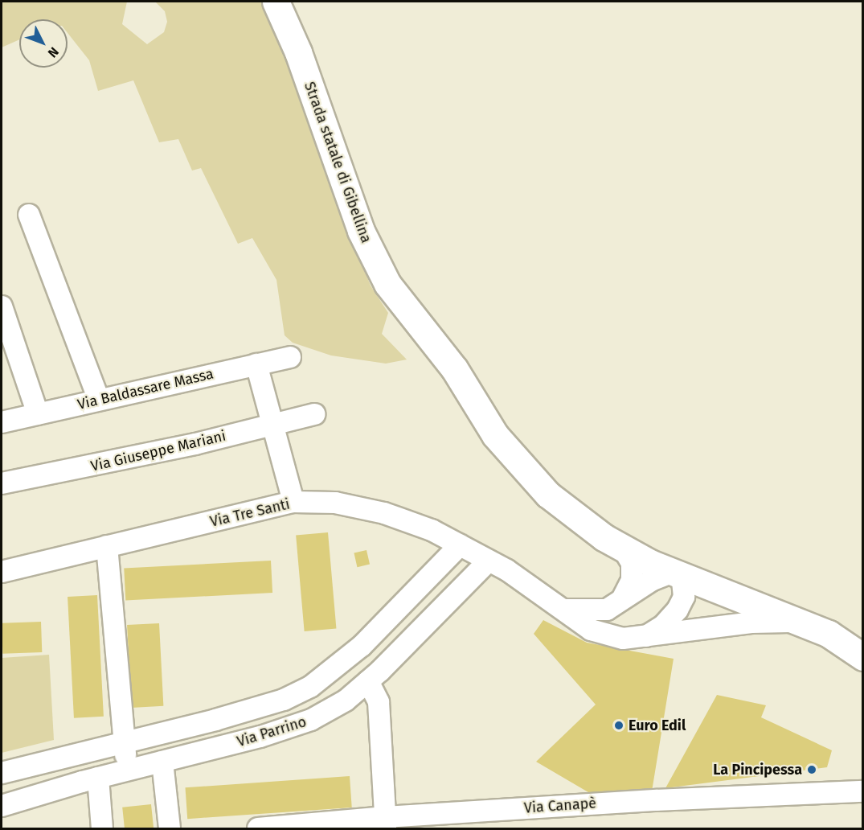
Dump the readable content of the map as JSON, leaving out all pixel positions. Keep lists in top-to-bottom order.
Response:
{
  "streets": {
    "main road": ["Strada statale di Gibellina"],
    "street": [
      "Via Baldassare Massa",
      "Via Giuseppe Mariani",
      "Via Tre Santi",
      "Via Parrino",
      "Via Canapè"
    ]
  },
  "crossings": [
    ["Strada statale di Gibellina", "Via Tre Santi"],
    ["Via Tre Santi", "Via Parrino"]
  ],
  "places": ["Euro Edil", "La Pincipessa"],
  "north": "bottom right"
}
